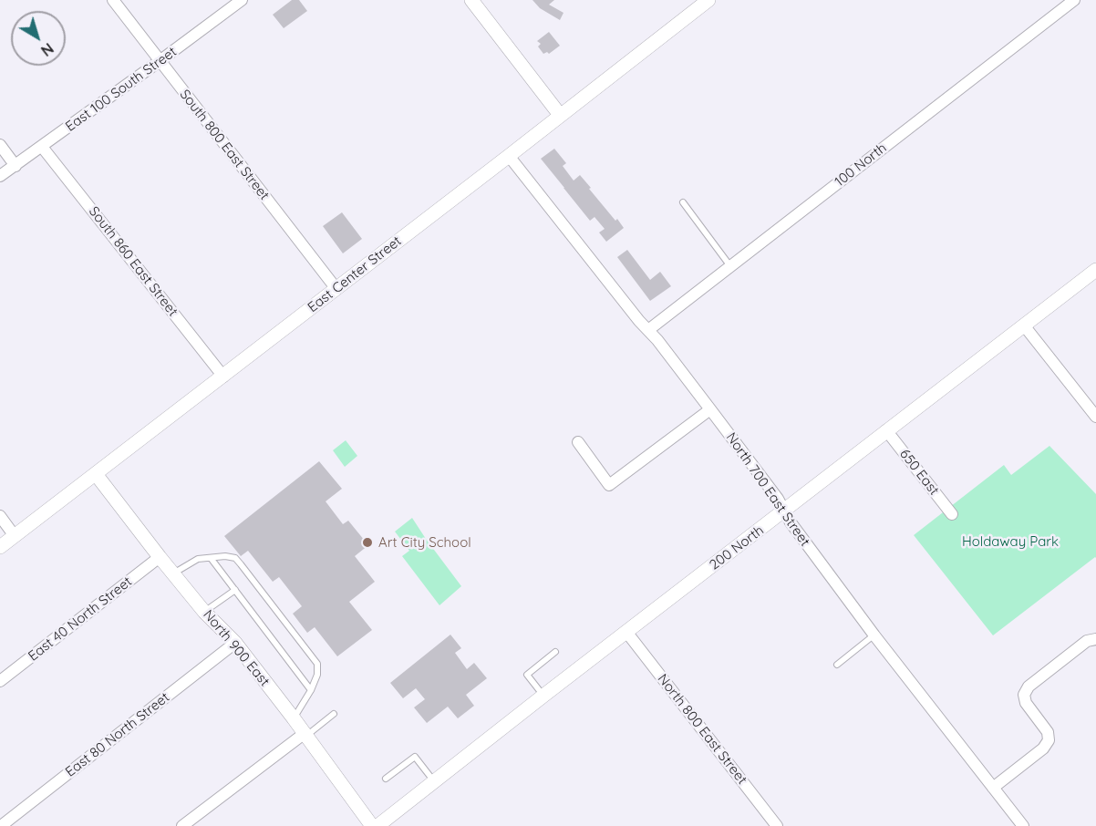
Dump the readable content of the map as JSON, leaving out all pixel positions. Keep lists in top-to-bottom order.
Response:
{
  "streets": {
    "street": [
      "East 100 South Street",
      "South 800 East Street",
      "100 North",
      "South 860 East Street",
      "East Center Street",
      "650 East",
      "North 700 East Street",
      "200 North",
      "East 40 North Street",
      "North 900 East",
      "North 800 East Street",
      "East 80 North Street"
    ]
  },
  "crossings": [
    ["East 100 South Street", "South 800 East Street"],
    ["East 100 South Street", "South 860 East Street"],
    ["South 800 East Street", "East Center Street"],
    ["100 North", "North 700 East Street"],
    ["South 860 East Street", "East Center Street"],
    ["East Center Street", "North 700 East Street"],
    ["East Center Street", "North 900 East"],
    ["650 East", "200 North"],
    ["North 700 East Street", "200 North"],
    ["200 North", "North 800 East Street"],
    ["East 40 North Street", "North 900 East"],
    ["North 900 East", "East 80 North Street"]
  ],
  "parks": ["Holdaway Park"],
  "places": ["Art City School"],
  "north": "bottom right"
}
